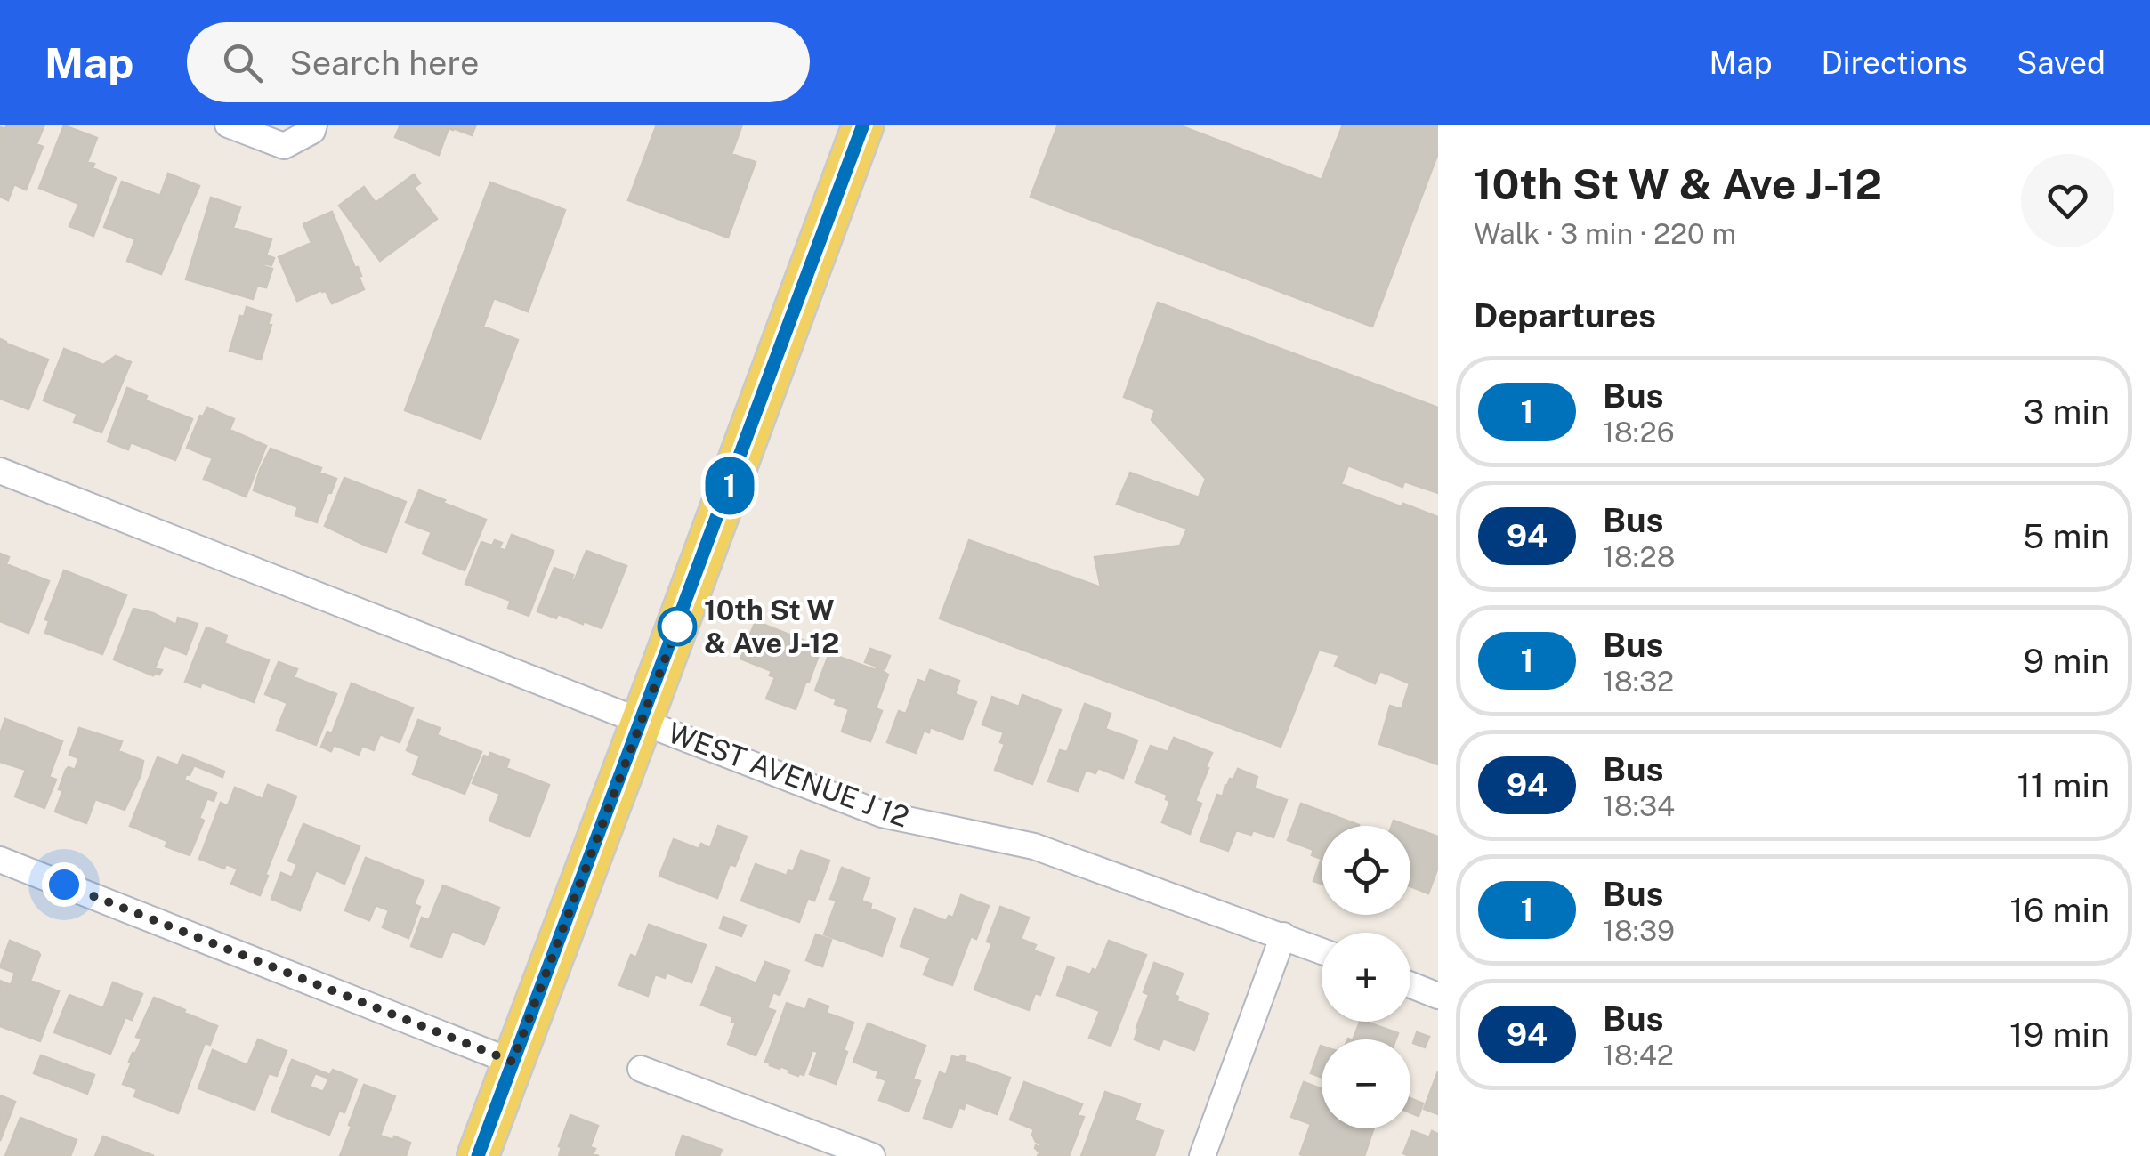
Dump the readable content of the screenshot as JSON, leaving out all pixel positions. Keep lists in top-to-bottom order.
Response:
{
  "streets": {
    "street": ["WEST AVENUE J 12"]
  },
  "places": ["10th St W & Ave J-12"],
  "lines": ["bus line 1"],
  "page": {
    "header": "Map",
    "search": "Search here",
    "nav": ["Map", "Directions", "Saved"],
    "on_map": "1",
    "heading": [
      ["10th St W & Ave J-12", "Walk · 3 min · 220 m"],
      "Departures"
    ],
    "list": [
      {
        "mark": "1",
        "name": "Bus",
        "note": "18:26",
        "value": "3 min"
      },
      {
        "mark": "94",
        "name": "Bus",
        "note": "18:28",
        "value": "5 min"
      },
      {
        "mark": "1",
        "name": "Bus",
        "note": "18:32",
        "value": "9 min"
      },
      {
        "mark": "94",
        "name": "Bus",
        "note": "18:34",
        "value": "11 min"
      },
      {
        "mark": "1",
        "name": "Bus",
        "note": "18:39",
        "value": "16 min"
      },
      {
        "mark": "94",
        "name": "Bus",
        "note": "18:42",
        "value": "19 min"
      }
    ],
    "map_buttons": ["+", "−"]
  }
}
